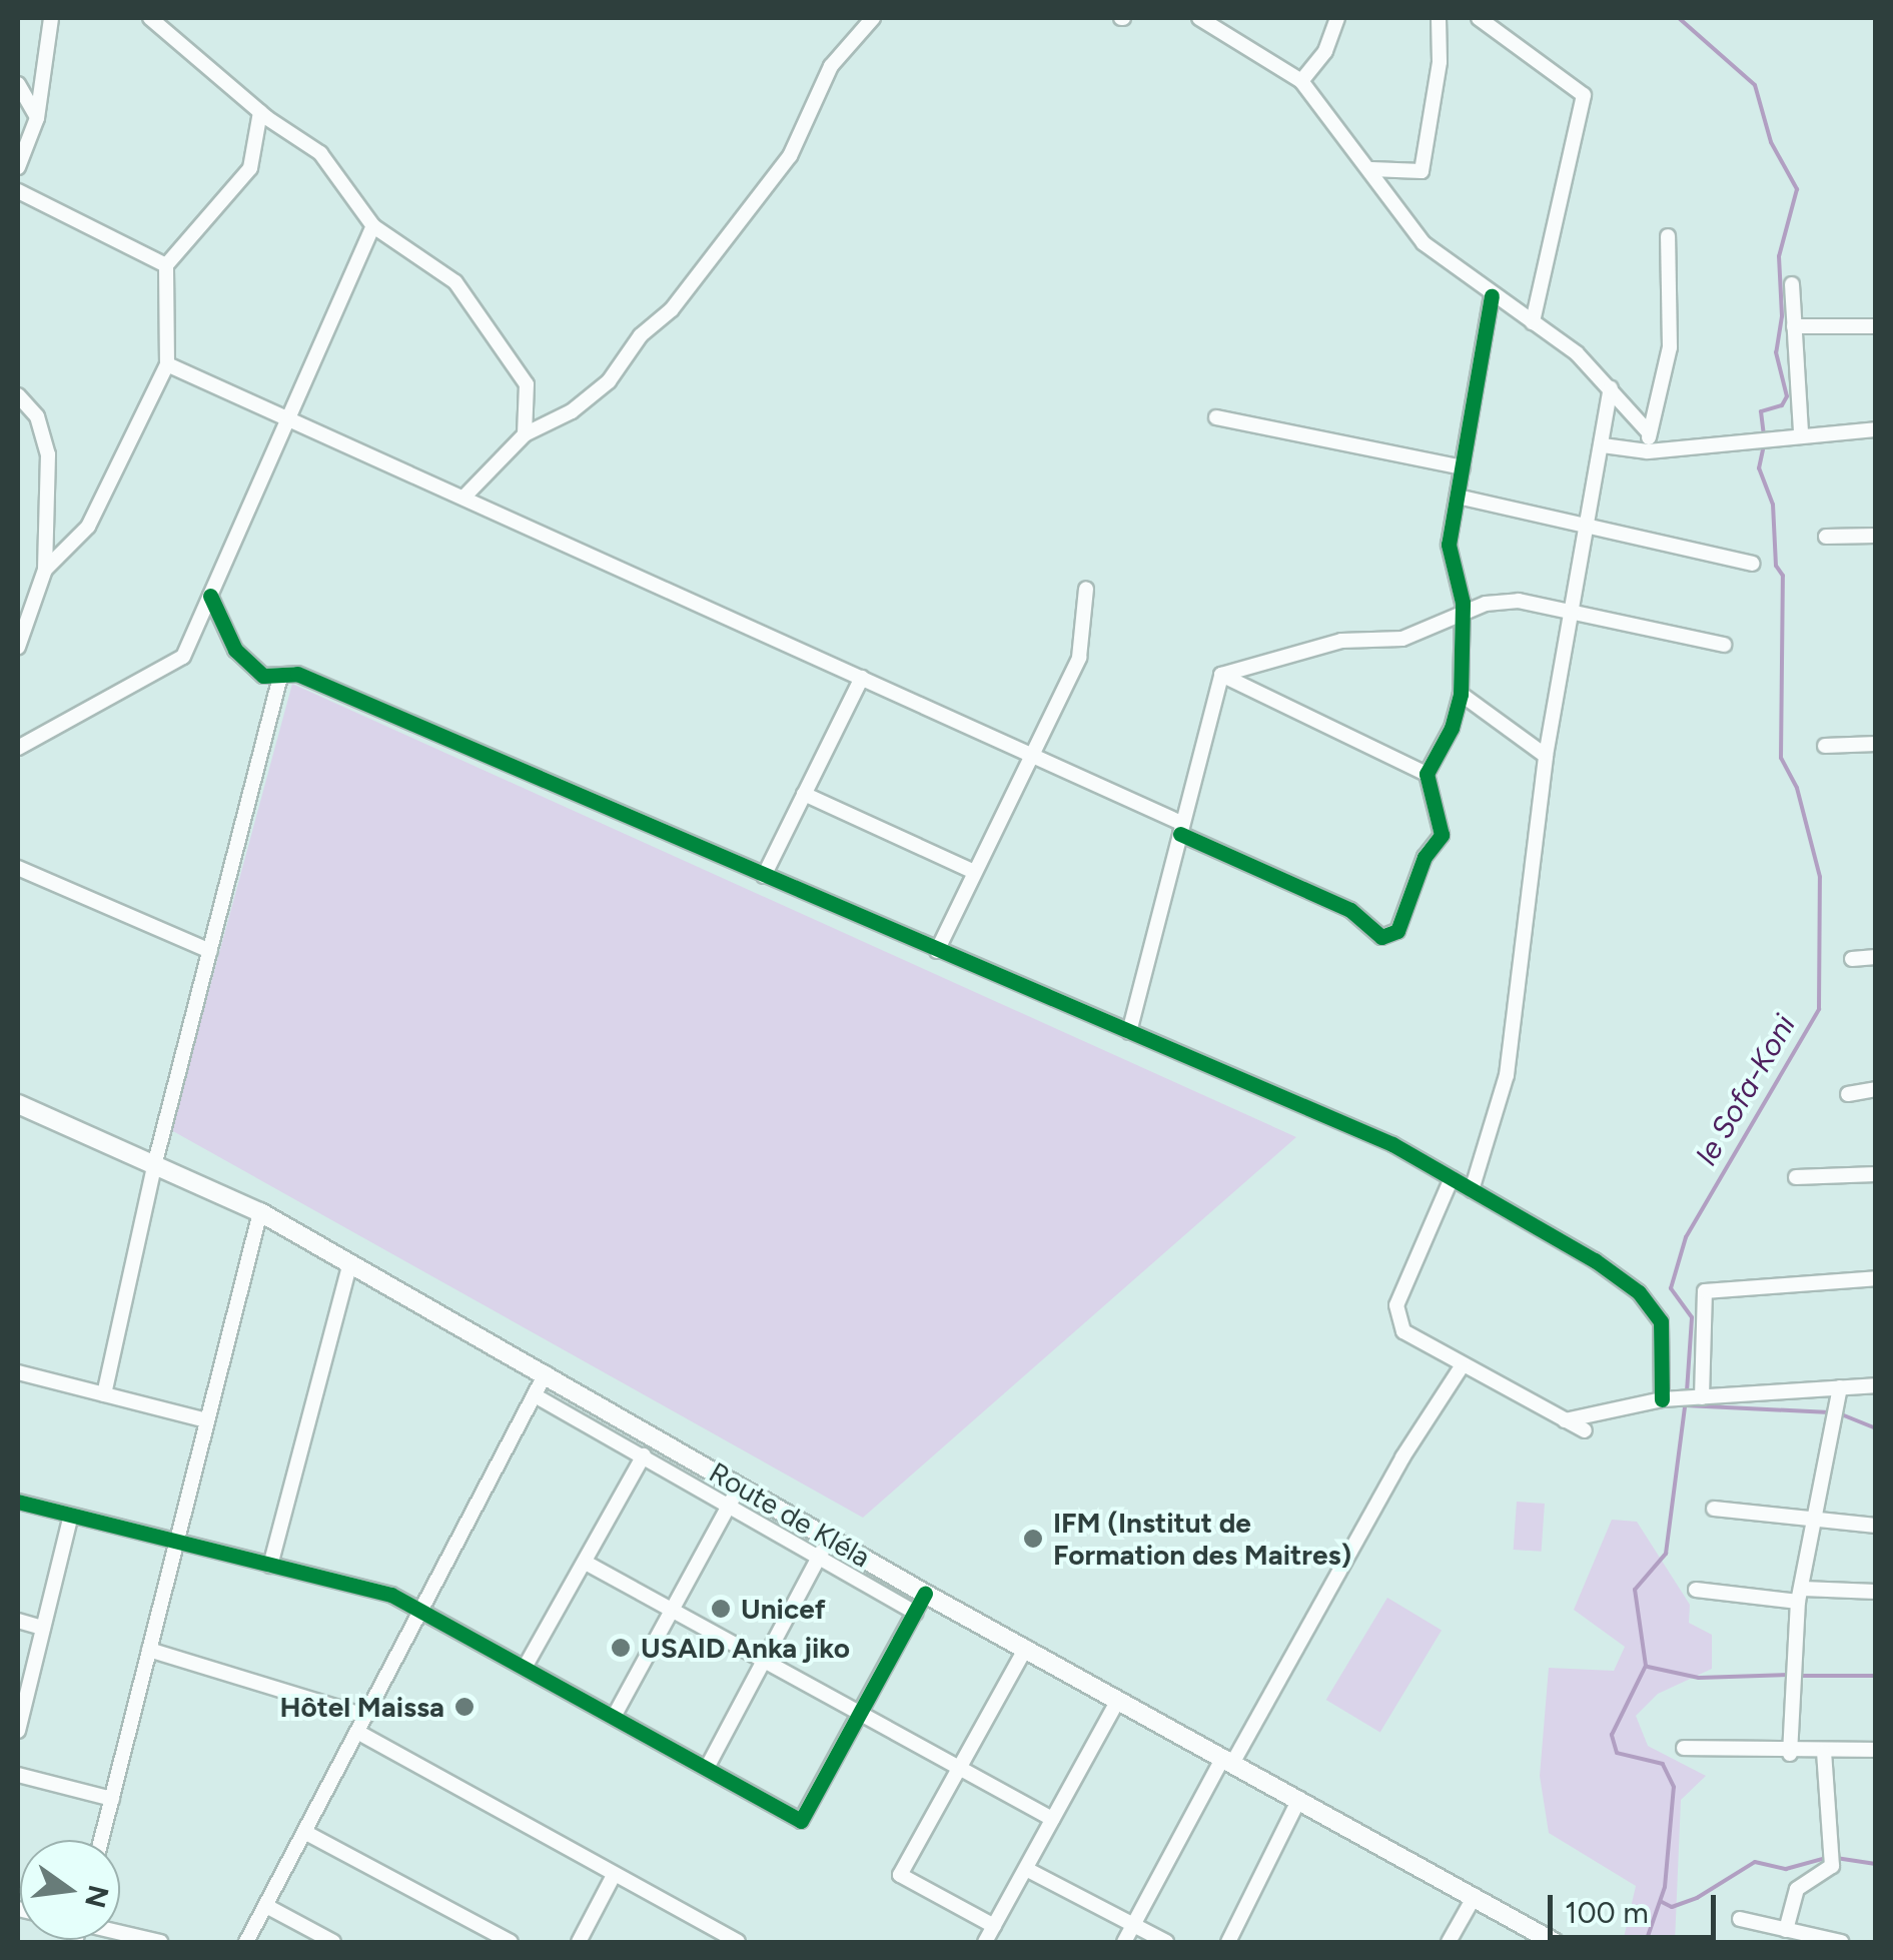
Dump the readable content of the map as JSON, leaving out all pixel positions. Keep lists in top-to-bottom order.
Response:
{
  "streets": {
    "main road": ["Route de Kléla"]
  },
  "water": ["le Sofa-Koni"],
  "places": [
    "IFM (Institut de Formation des Maitres)",
    "Unicef",
    "USAID Anka jiko",
    "Hôtel Maissa"
  ],
  "scale_bar": "100 m",
  "north": "right"
}
